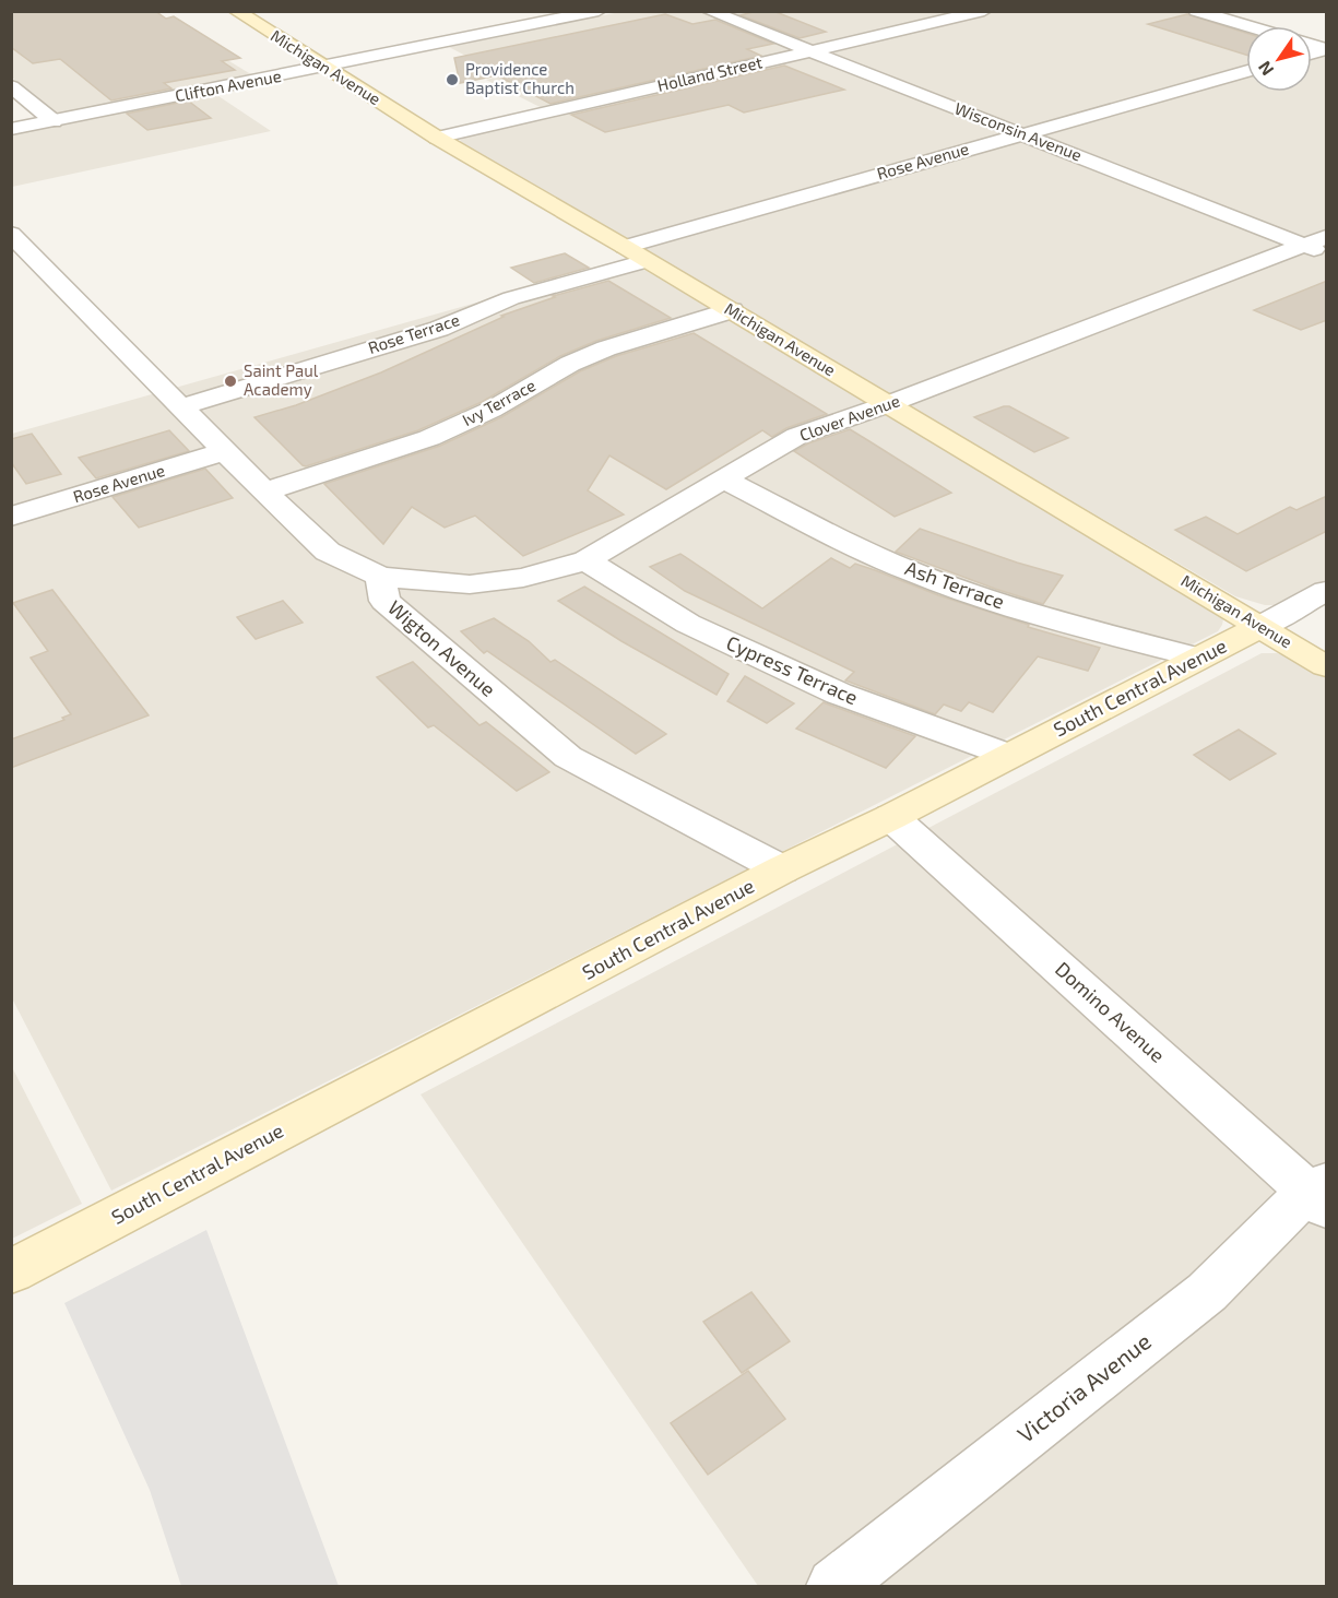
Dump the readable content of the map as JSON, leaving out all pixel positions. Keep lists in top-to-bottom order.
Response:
{
  "streets": {
    "main road": ["Michigan Avenue", "South Central Avenue"],
    "street": [
      "Holland Street",
      "Clifton Avenue",
      "Wisconsin Avenue",
      "Rose Avenue",
      "Rose Terrace",
      "Ivy Terrace",
      "Clover Avenue",
      "Ash Terrace",
      "Wigton Avenue",
      "Cypress Terrace",
      "Domino Avenue",
      "Victoria Avenue"
    ]
  },
  "crossings": [
    ["Michigan Avenue", "Holland Street"],
    ["Michigan Avenue", "Clifton Avenue"],
    ["Michigan Avenue", "Rose Avenue"],
    ["Michigan Avenue", "Rose Terrace"],
    ["Michigan Avenue", "Ivy Terrace"],
    ["Michigan Avenue", "Clover Avenue"],
    ["Michigan Avenue", "South Central Avenue"],
    ["Holland Street", "Wisconsin Avenue"],
    ["Wisconsin Avenue", "Rose Avenue"],
    ["Wisconsin Avenue", "Clover Avenue"],
    ["Rose Avenue", "Wigton Avenue"],
    ["Rose Terrace", "Wigton Avenue"],
    ["Ivy Terrace", "Wigton Avenue"],
    ["Clover Avenue", "Ash Terrace"],
    ["Clover Avenue", "Wigton Avenue"],
    ["Clover Avenue", "Cypress Terrace"],
    ["Ash Terrace", "South Central Avenue"],
    ["Wigton Avenue", "South Central Avenue"],
    ["Cypress Terrace", "South Central Avenue"],
    ["South Central Avenue", "Domino Avenue"],
    ["Domino Avenue", "Victoria Avenue"]
  ],
  "places": ["Providence Baptist Church", "Saint Paul Academy"],
  "north": "bottom left"
}
